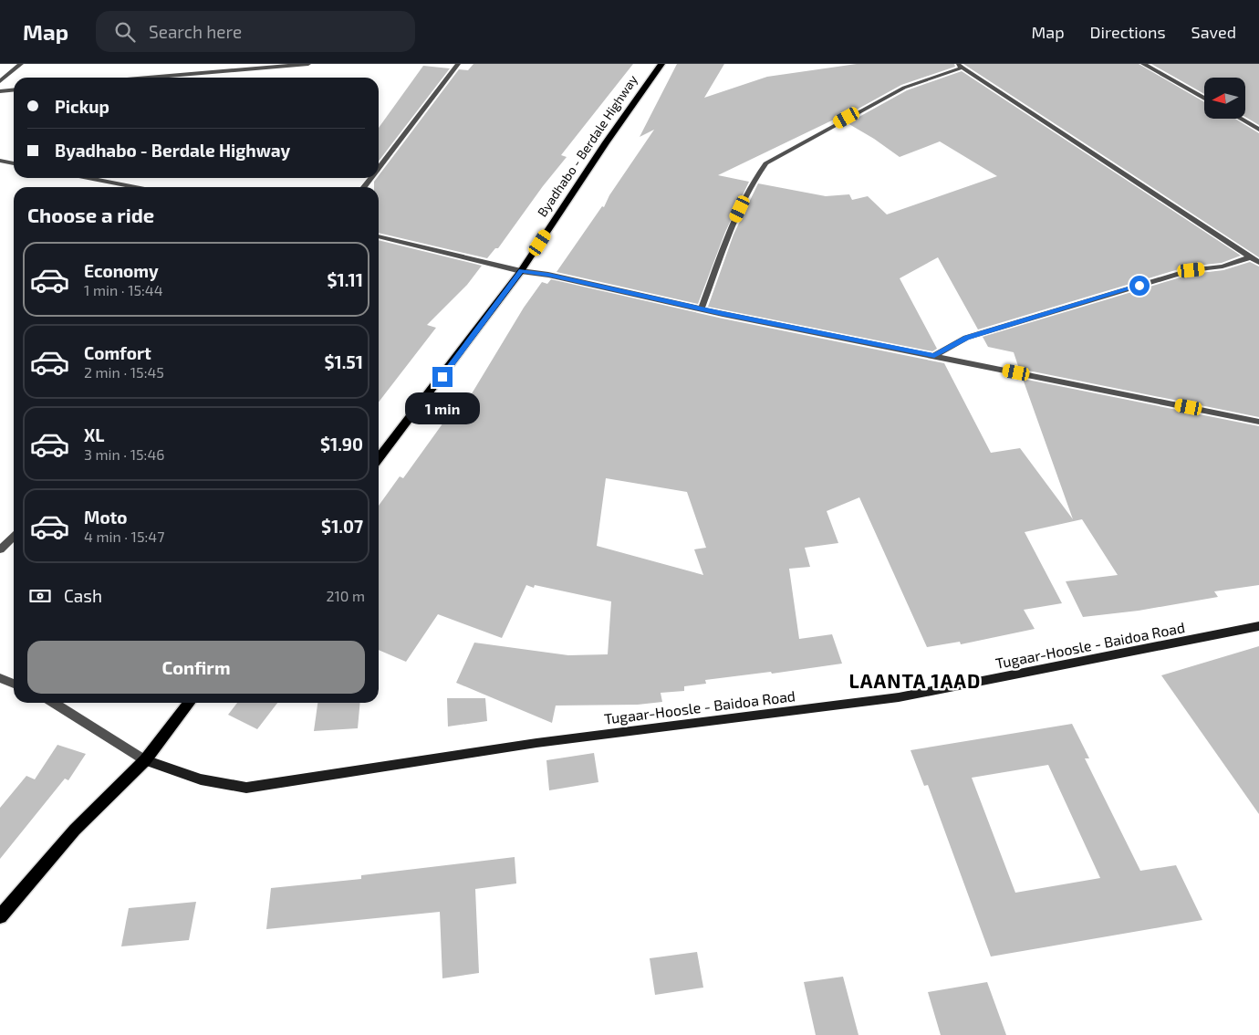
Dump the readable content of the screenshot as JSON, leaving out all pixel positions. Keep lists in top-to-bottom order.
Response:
{
  "streets": {
    "main road": ["Byadhabo - Berdale Highway", "Tugaar-Hoosle - Baidoa Road"]
  },
  "districts": ["LAANTA 1AAD"],
  "north": "left",
  "page": {
    "header": "Map",
    "search": "Search here",
    "nav": ["Map", "Directions", "Saved"],
    "banner": ["Pickup", "Byadhabo - Berdale Highway"],
    "heading": "Choose a ride",
    "list": [
      {
        "name": "Economy",
        "note": "1 min · 15:44",
        "value": "$1.11"
      },
      {
        "name": "Comfort",
        "note": "2 min · 15:45",
        "value": "$1.51"
      },
      {
        "name": "XL",
        "note": "3 min · 15:46",
        "value": "$1.90"
      },
      {
        "name": "Moto",
        "note": "4 min · 15:47",
        "value": "$1.07"
      }
    ],
    "bubble": "1 min",
    "pay": ["Cash", "210 m"],
    "buttons": "Confirm"
  }
}
